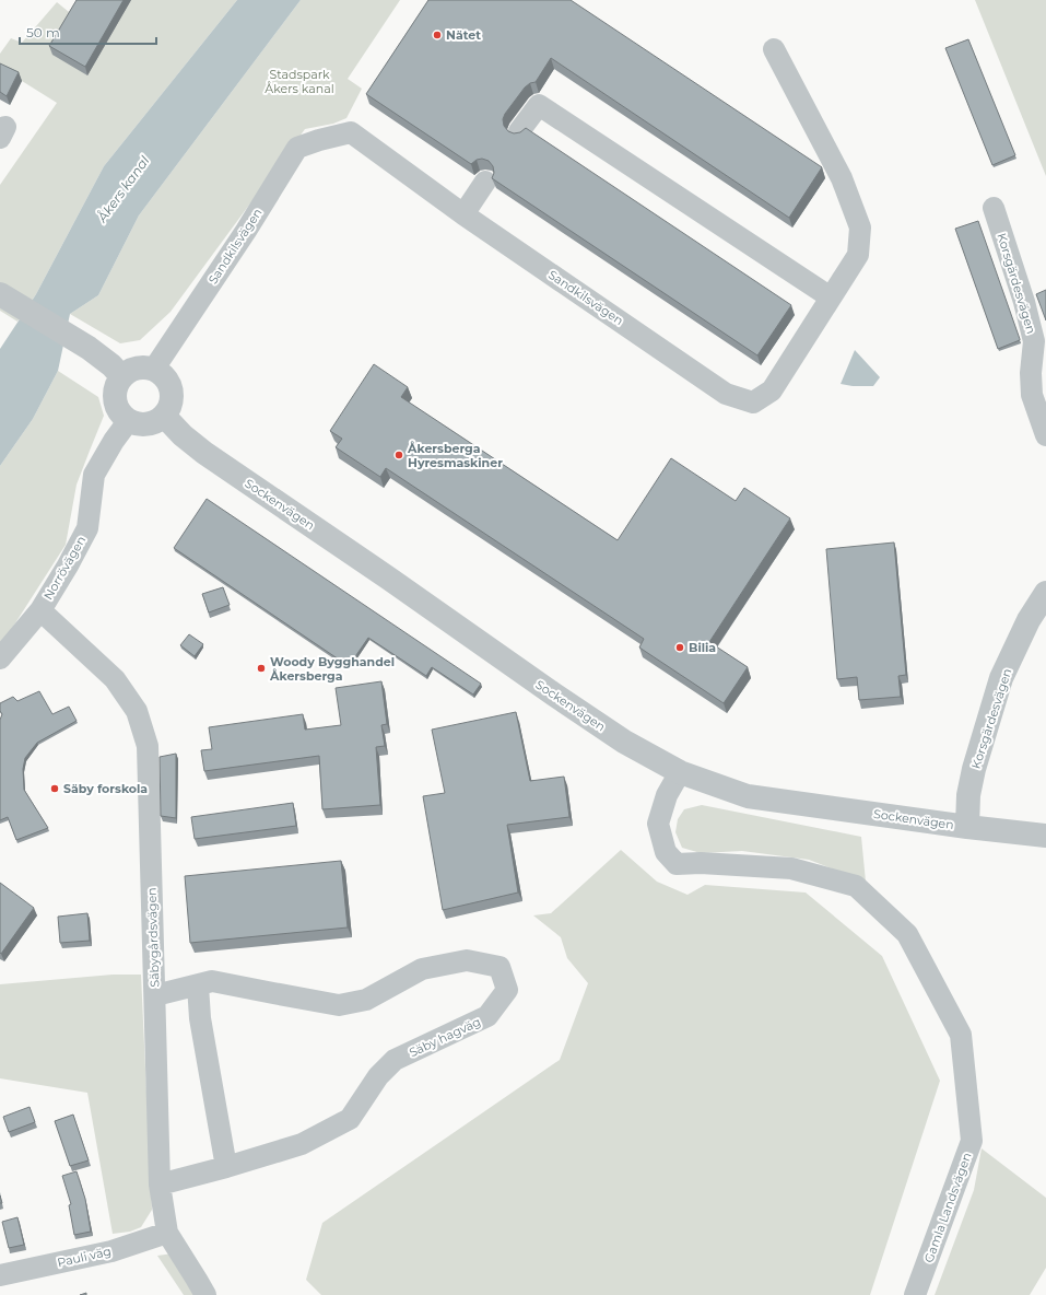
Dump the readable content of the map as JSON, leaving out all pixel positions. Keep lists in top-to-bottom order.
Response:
{
  "streets": {
    "street": [
      "Sandkilsvägen",
      "Korsgärdesvägen",
      "Sockenvägen",
      "Norrövägen",
      "Säbygårdsvägen",
      "Säby hagväg",
      "Gamla Landsvägen",
      "Pauli väg"
    ]
  },
  "crossings": [
    ["Sandkilsvägen", "Sockenvägen"],
    ["Sandkilsvägen", "Norrövägen"],
    ["Korsgärdesvägen", "Sockenvägen"],
    ["Sockenvägen", "Norrövägen"],
    ["Sockenvägen", "Gamla Landsvägen"],
    ["Norrövägen", "Säbygårdsvägen"],
    ["Säbygårdsvägen", "Säby hagväg"],
    ["Säbygårdsvägen", "Pauli väg"]
  ],
  "water": ["Åkers kanal"],
  "parks": ["Stadspark Åkers kanal"],
  "places": [
    "Nätet",
    "Åkersberga Hyresmaskiner",
    "Bilia",
    "Woody Bygghandel Åkersberga",
    "Säby forskola"
  ],
  "scale_bar": "50 m"
}
